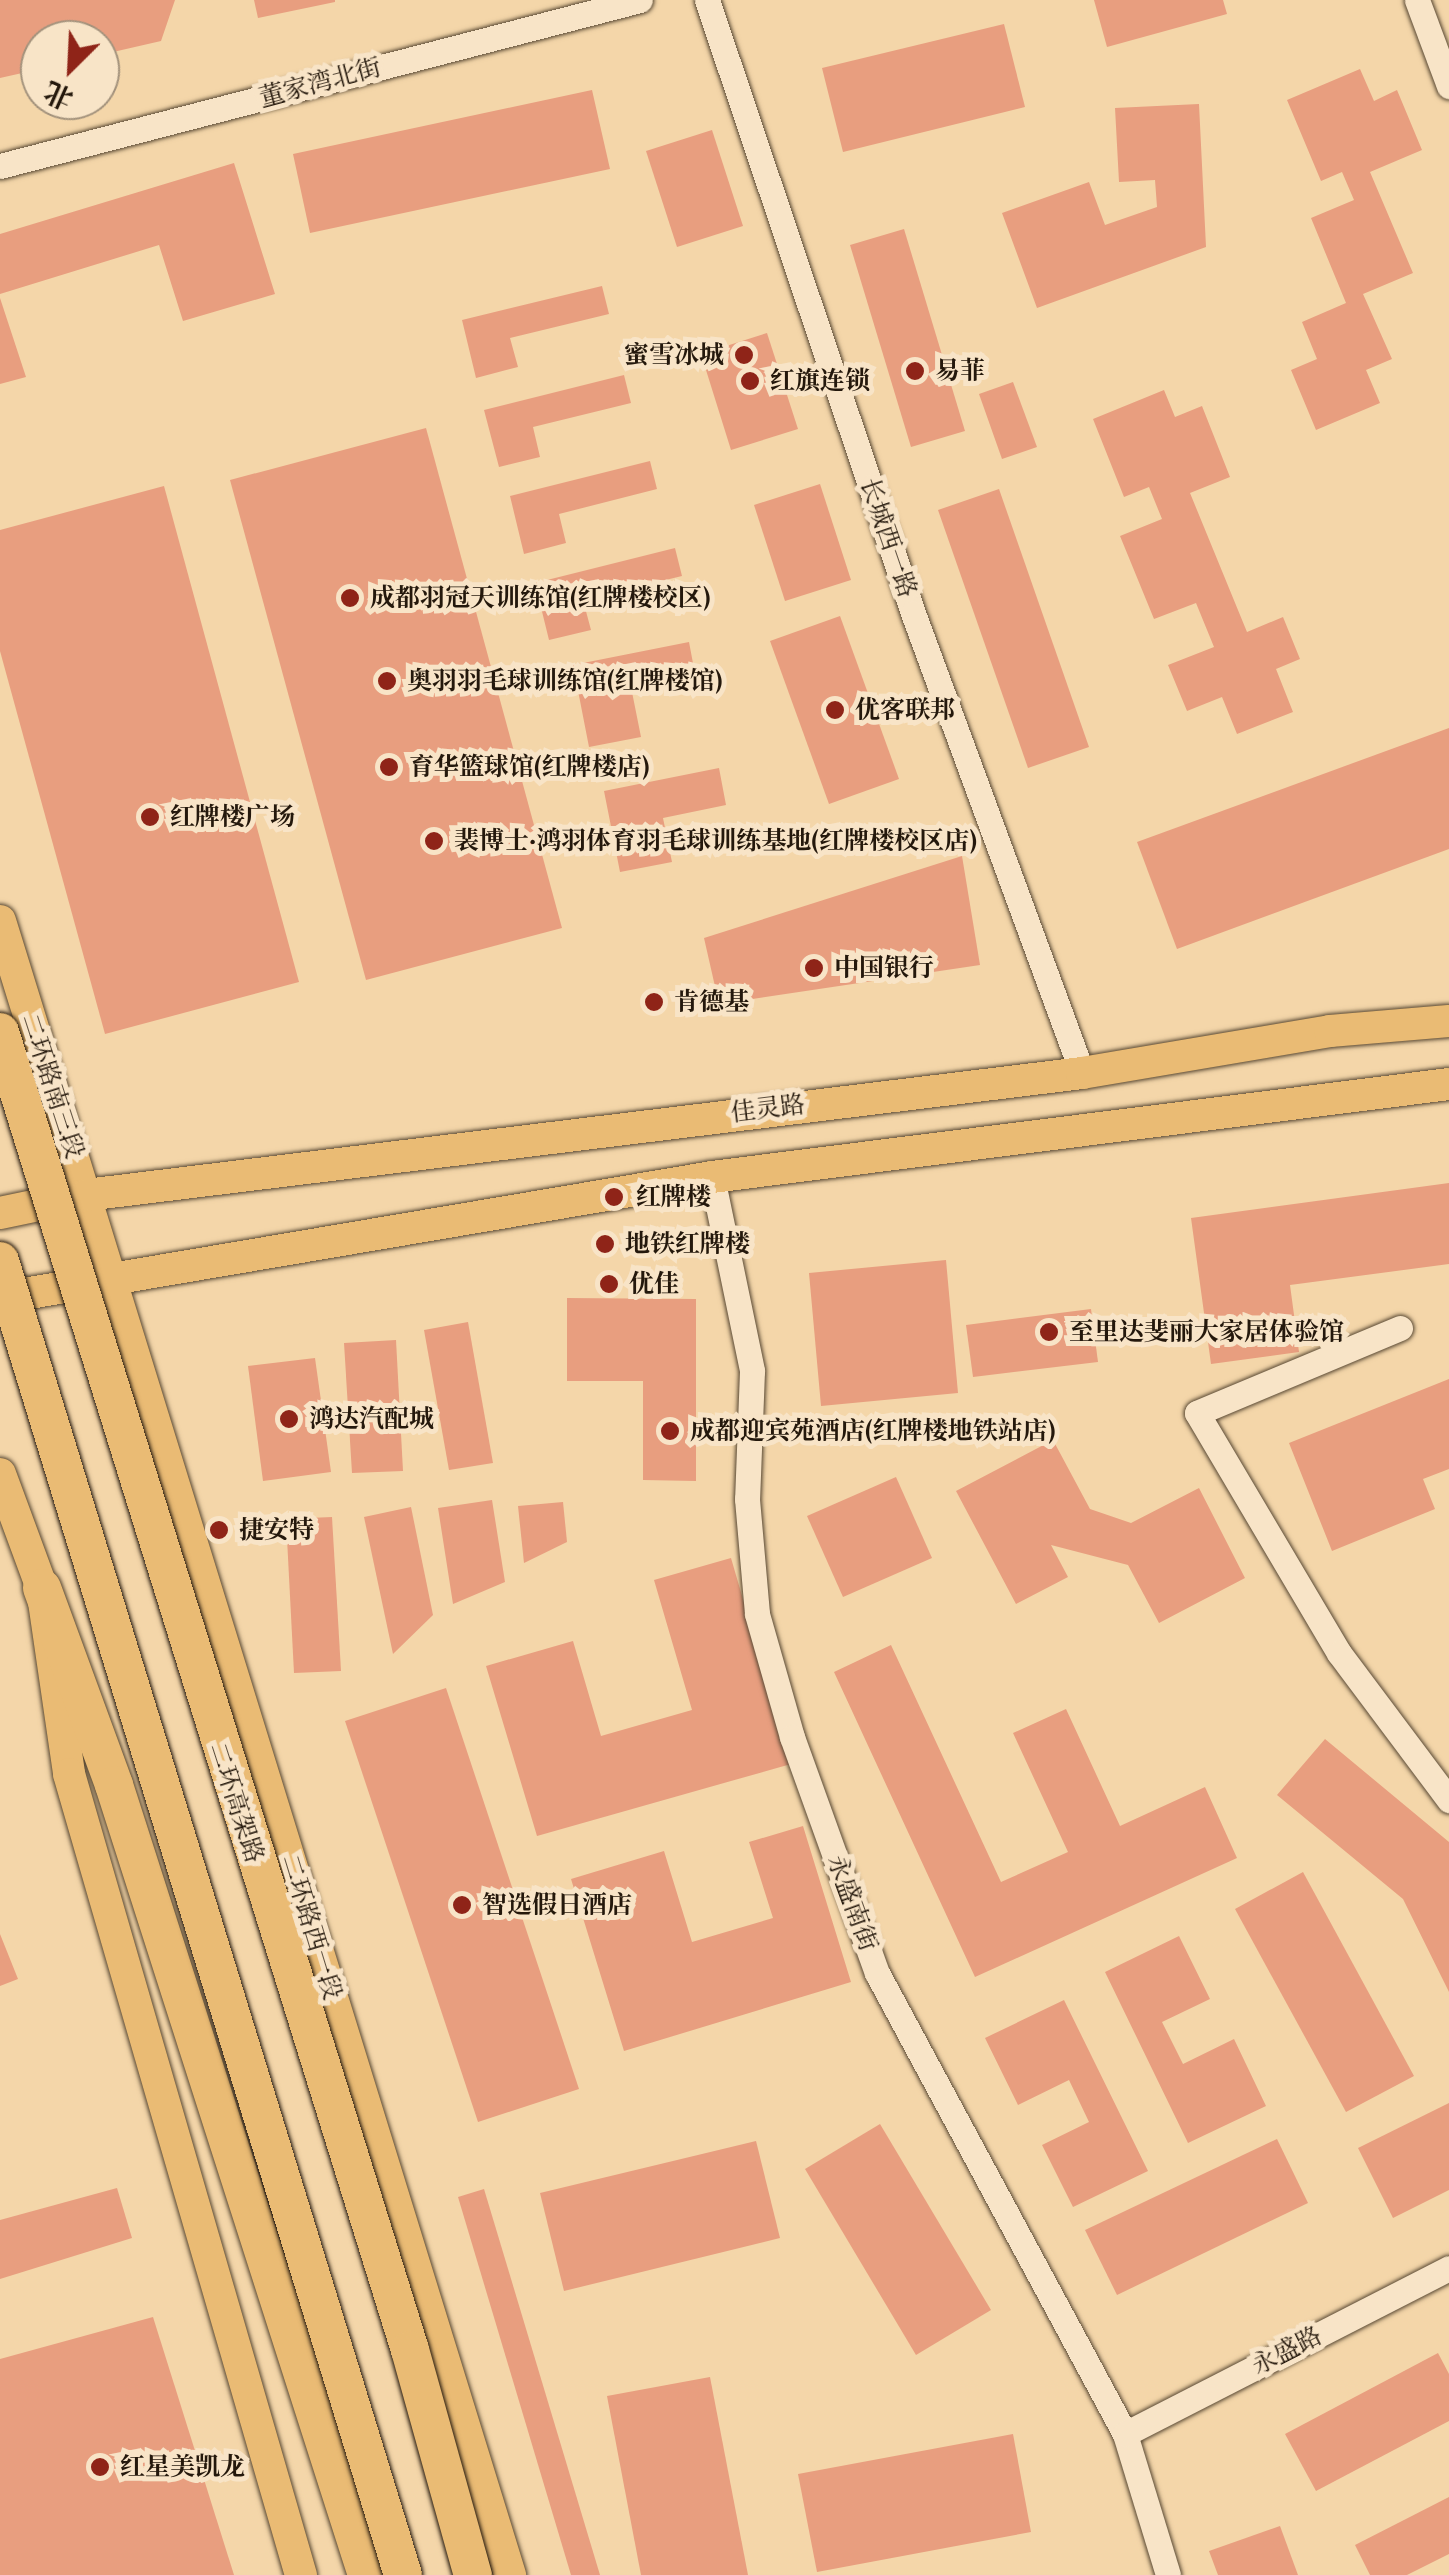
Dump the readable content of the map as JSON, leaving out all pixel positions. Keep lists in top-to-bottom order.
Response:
{
  "streets": {
    "highway": ["二环高架路"],
    "main road": ["二环路南三段", "佳灵路", "二环路西一段"],
    "street": [
      "董家湾北街",
      "长城西一路",
      "永盛南街",
      "永盛路"
    ]
  },
  "crossings": [
    ["长城西一路", "佳灵路"],
    ["二环路南三段", "佳灵路"],
    ["二环路南三段", "二环路西一段"],
    ["永盛南街", "永盛路"]
  ],
  "places": [
    "蜜雪冰城",
    "易菲",
    "红旗连锁",
    "成都羽冠天训练馆(红牌楼校区)",
    "奥羽羽毛球训练馆(红牌楼馆)",
    "优客联邦",
    "育华篮球馆(红牌楼店)",
    "红牌楼广场",
    "裴博士·鸿羽体育羽毛球训练基地(红牌楼校区店)",
    "中国银行",
    "肯德基",
    "红牌楼",
    "地铁红牌楼",
    "优佳",
    "至里达斐丽大家居体验馆",
    "鸿达汽配城",
    "成都迎宾苑酒店(红牌楼地铁站店)",
    "捷安特",
    "智选假日酒店",
    "红星美凯龙"
  ],
  "north": "bottom left"
}
